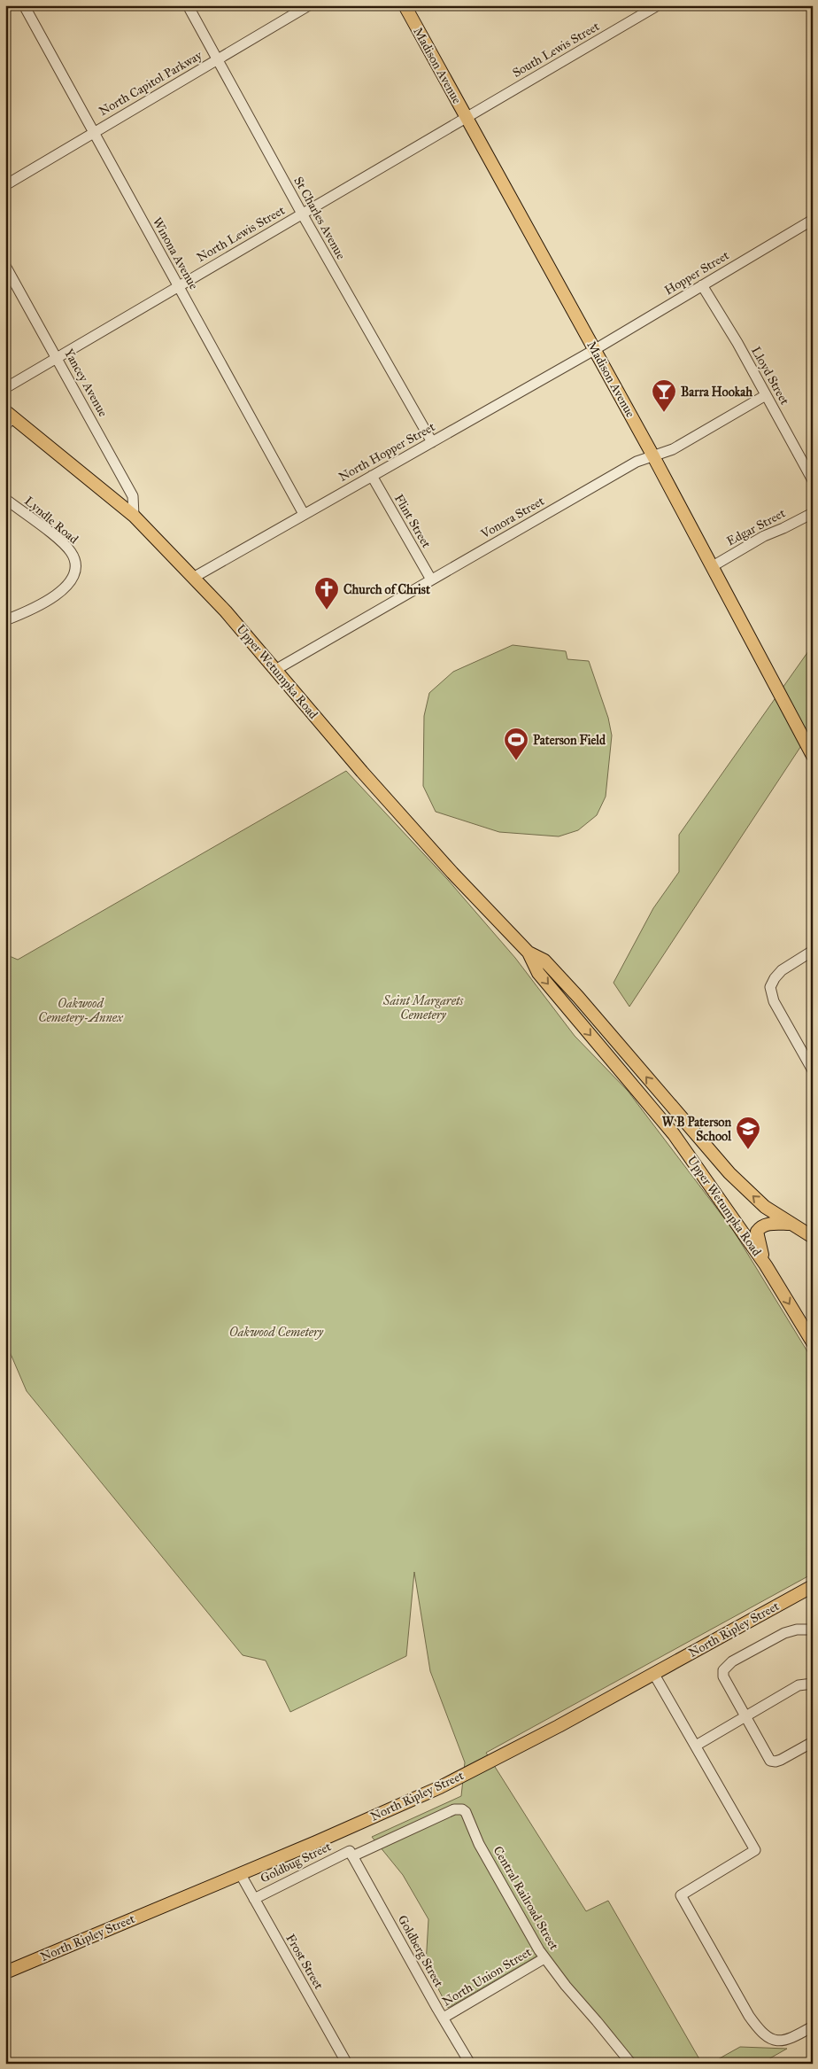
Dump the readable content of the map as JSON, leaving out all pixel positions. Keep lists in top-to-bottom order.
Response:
{
  "streets": {
    "main road": ["Madison Avenue", "Upper Wetumpka Road", "North Ripley Street"],
    "street": [
      "South Lewis Street",
      "North Capitol Parkway",
      "St Charles Avenue",
      "North Lewis Street",
      "Winona Avenue",
      "Hopper Street",
      "Lloyd Street",
      "Yancey Avenue",
      "North Hopper Street",
      "Vonora Street",
      "Lyndle Road",
      "Flint Street",
      "Edgar Street",
      "Goldbug Street",
      "Central Railroad Street",
      "Goldberg Street",
      "Frost Street",
      "North Union Street"
    ]
  },
  "crossings": [
    ["South Lewis Street", "Madison Avenue"],
    ["South Lewis Street", "North Lewis Street"],
    ["Madison Avenue", "North Lewis Street"],
    ["Madison Avenue", "Hopper Street"],
    ["Madison Avenue", "North Hopper Street"],
    ["Madison Avenue", "Vonora Street"],
    ["Madison Avenue", "Edgar Street"],
    ["North Capitol Parkway", "St Charles Avenue"],
    ["North Capitol Parkway", "Winona Avenue"],
    ["St Charles Avenue", "North Lewis Street"],
    ["St Charles Avenue", "North Hopper Street"],
    ["North Lewis Street", "Winona Avenue"],
    ["North Lewis Street", "Yancey Avenue"],
    ["Winona Avenue", "North Hopper Street"],
    ["Hopper Street", "Lloyd Street"],
    ["Hopper Street", "North Hopper Street"],
    ["Lloyd Street", "Vonora Street"],
    ["Yancey Avenue", "Upper Wetumpka Road"],
    ["North Hopper Street", "Flint Street"],
    ["North Hopper Street", "Upper Wetumpka Road"],
    ["Vonora Street", "Flint Street"],
    ["Vonora Street", "Upper Wetumpka Road"],
    ["North Ripley Street", "Frost Street"],
    ["Goldbug Street", "Central Railroad Street"],
    ["Goldbug Street", "Goldberg Street"],
    ["Goldbug Street", "Frost Street"],
    ["Central Railroad Street", "North Union Street"],
    ["Goldberg Street", "North Union Street"]
  ],
  "parks": ["Saint Margarets Cemetery", "Oakwood Cemetery-Annex", "Oakwood Cemetery"],
  "places": {
    "bar": ["Barra Hookah"],
    "church": ["Church of Christ"],
    "sports": ["Paterson Field"],
    "school or university": ["W B Paterson School"]
  }
}
